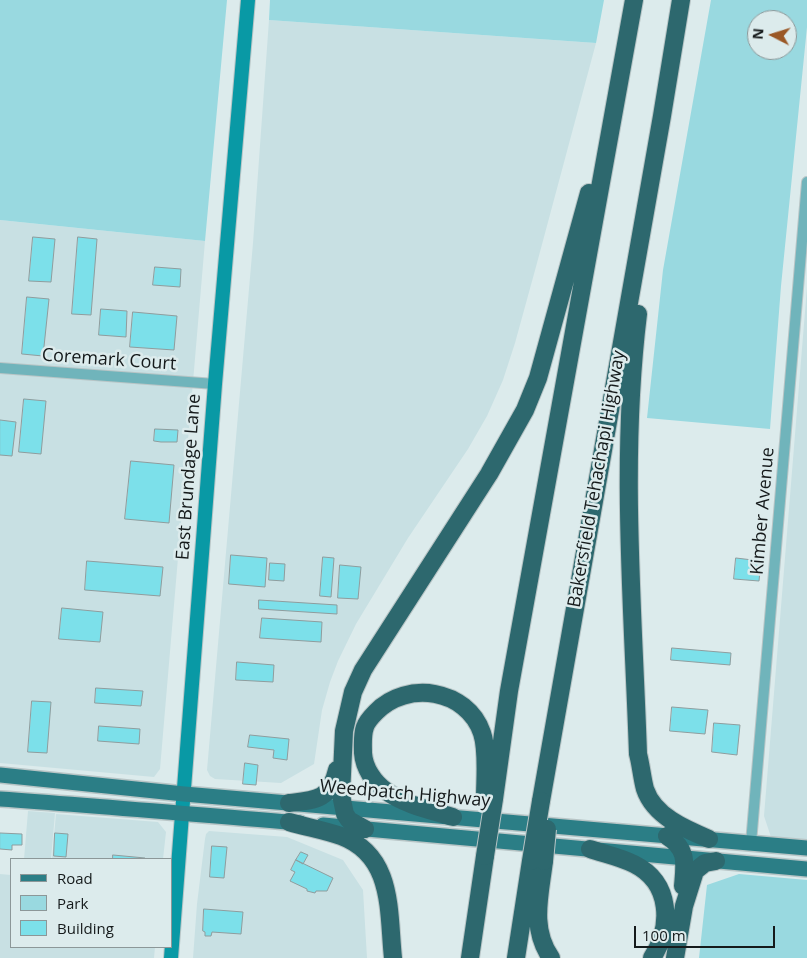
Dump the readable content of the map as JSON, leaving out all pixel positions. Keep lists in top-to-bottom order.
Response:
{
  "streets": {
    "highway": ["Bakersfield Tehachapi Highway"],
    "main road": ["East Brundage Lane", "Weedpatch Highway"],
    "street": ["Coremark Court", "Kimber Avenue"]
  },
  "crossings": [
    ["Coremark Court", "East Brundage Lane"],
    ["East Brundage Lane", "Weedpatch Highway"],
    ["Kimber Avenue", "Weedpatch Highway"]
  ],
  "legend": ["Road", "Park", "Building"],
  "scale_bar": "100 m",
  "north": "left"
}
